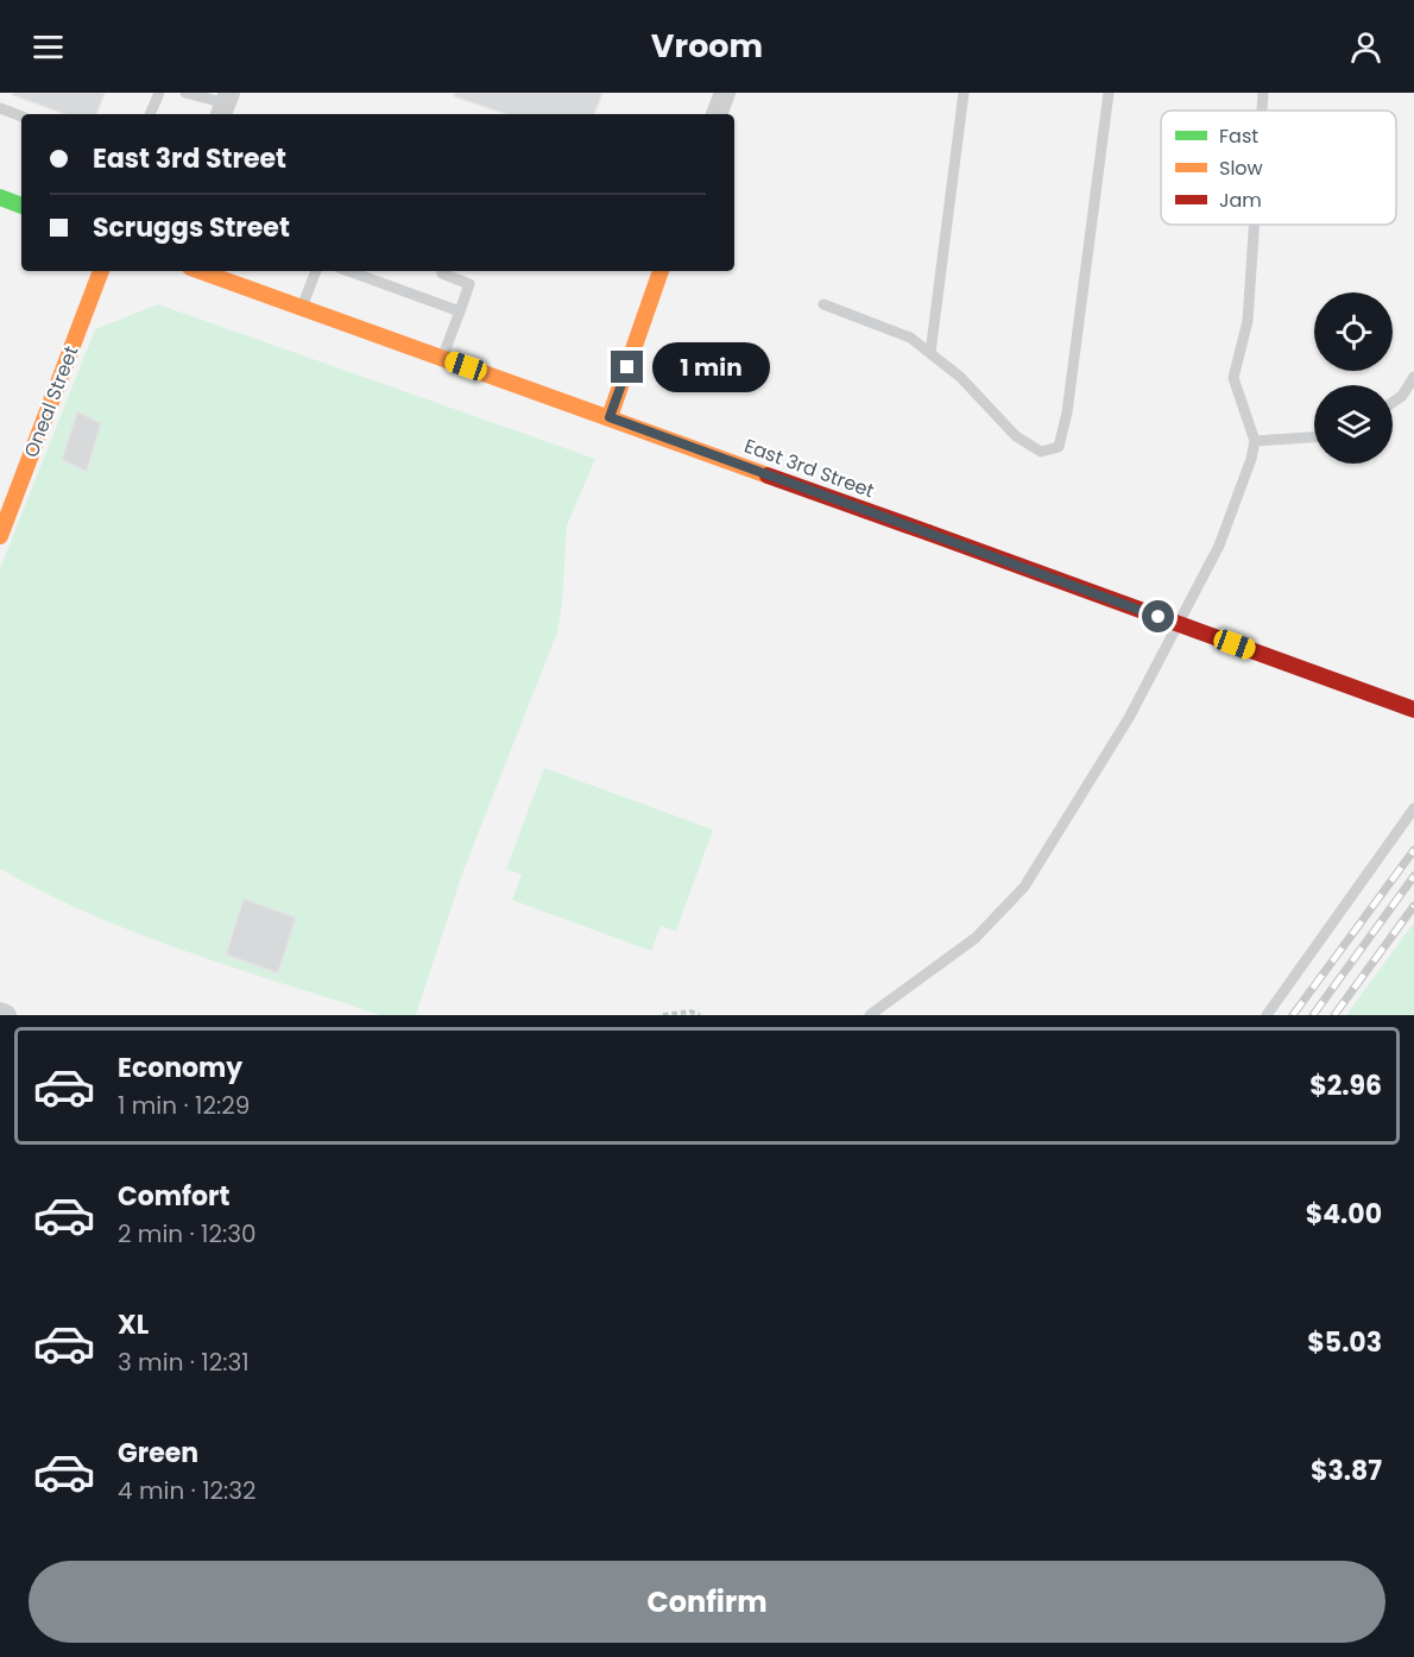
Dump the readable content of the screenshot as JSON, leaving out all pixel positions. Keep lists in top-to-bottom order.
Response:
{
  "streets": {
    "main road": ["Oneal Street", "East 3rd Street"]
  },
  "legend": ["Fast", "Slow", "Jam"],
  "page": {
    "header": "Vroom",
    "banner": ["East 3rd Street", "Scruggs Street"],
    "bubble": "1 min",
    "list": [
      {
        "name": "Economy",
        "note": "1 min · 12:29",
        "value": "$2.96"
      },
      {
        "name": "Comfort",
        "note": "2 min · 12:30",
        "value": "$4.00"
      },
      {
        "name": "XL",
        "note": "3 min · 12:31",
        "value": "$5.03"
      },
      {
        "name": "Green",
        "note": "4 min · 12:32",
        "value": "$3.87"
      }
    ],
    "buttons": "Confirm"
  }
}
